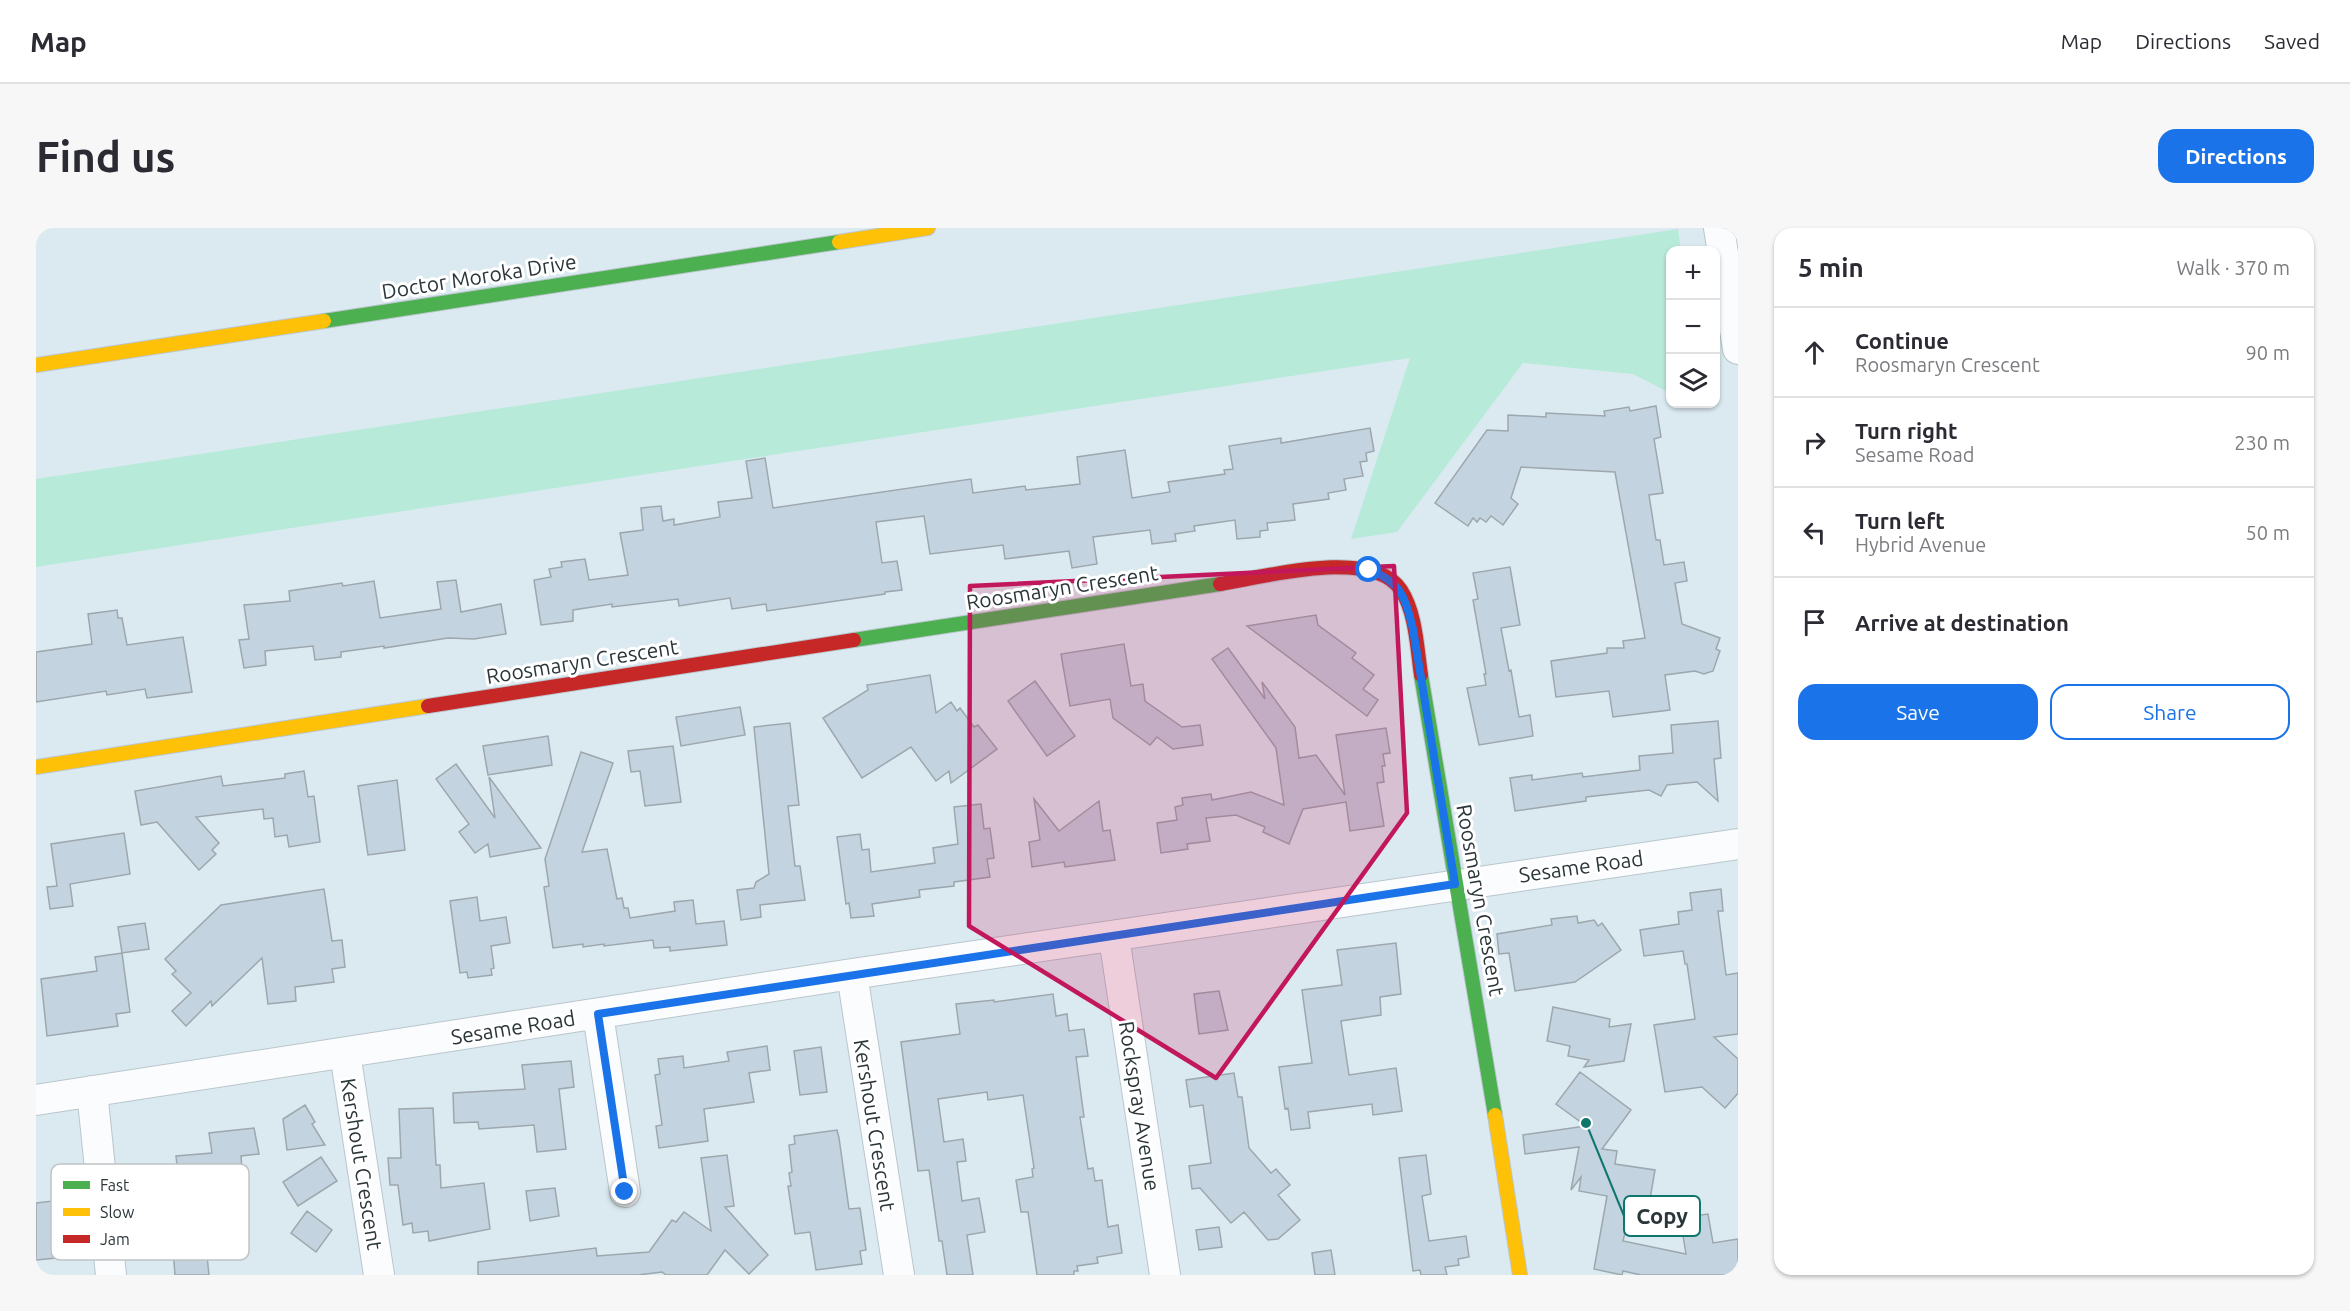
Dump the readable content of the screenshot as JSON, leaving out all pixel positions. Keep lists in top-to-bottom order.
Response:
{
  "streets": {
    "street": [
      "Doctor Moroka Drive",
      "Roosmaryn Crescent",
      "Sesame Road",
      "Rockspray Avenue",
      "Kershout Crescent"
    ]
  },
  "crossings": [
    ["Roosmaryn Crescent", "Sesame Road"],
    ["Sesame Road", "Rockspray Avenue"],
    ["Sesame Road", "Kershout Crescent"]
  ],
  "places": ["Copy"],
  "legend": ["Fast", "Slow", "Jam"],
  "page": {
    "header": "Map",
    "nav": ["Map", "Directions", "Saved"],
    "buttons": [
      "Directions",
      ["Save", "Share"]
    ],
    "title": "Find us",
    "heading": ["5 min", "Walk · 370 m"],
    "map_buttons": ["+", "−"],
    "list": [
      ["Continue", "Roosmaryn Crescent", "90 m"],
      ["Turn right", "Sesame Road", "230 m"],
      ["Turn left", "Hybrid Avenue", "50 m"],
      "Arrive at destination"
    ]
  }
}
